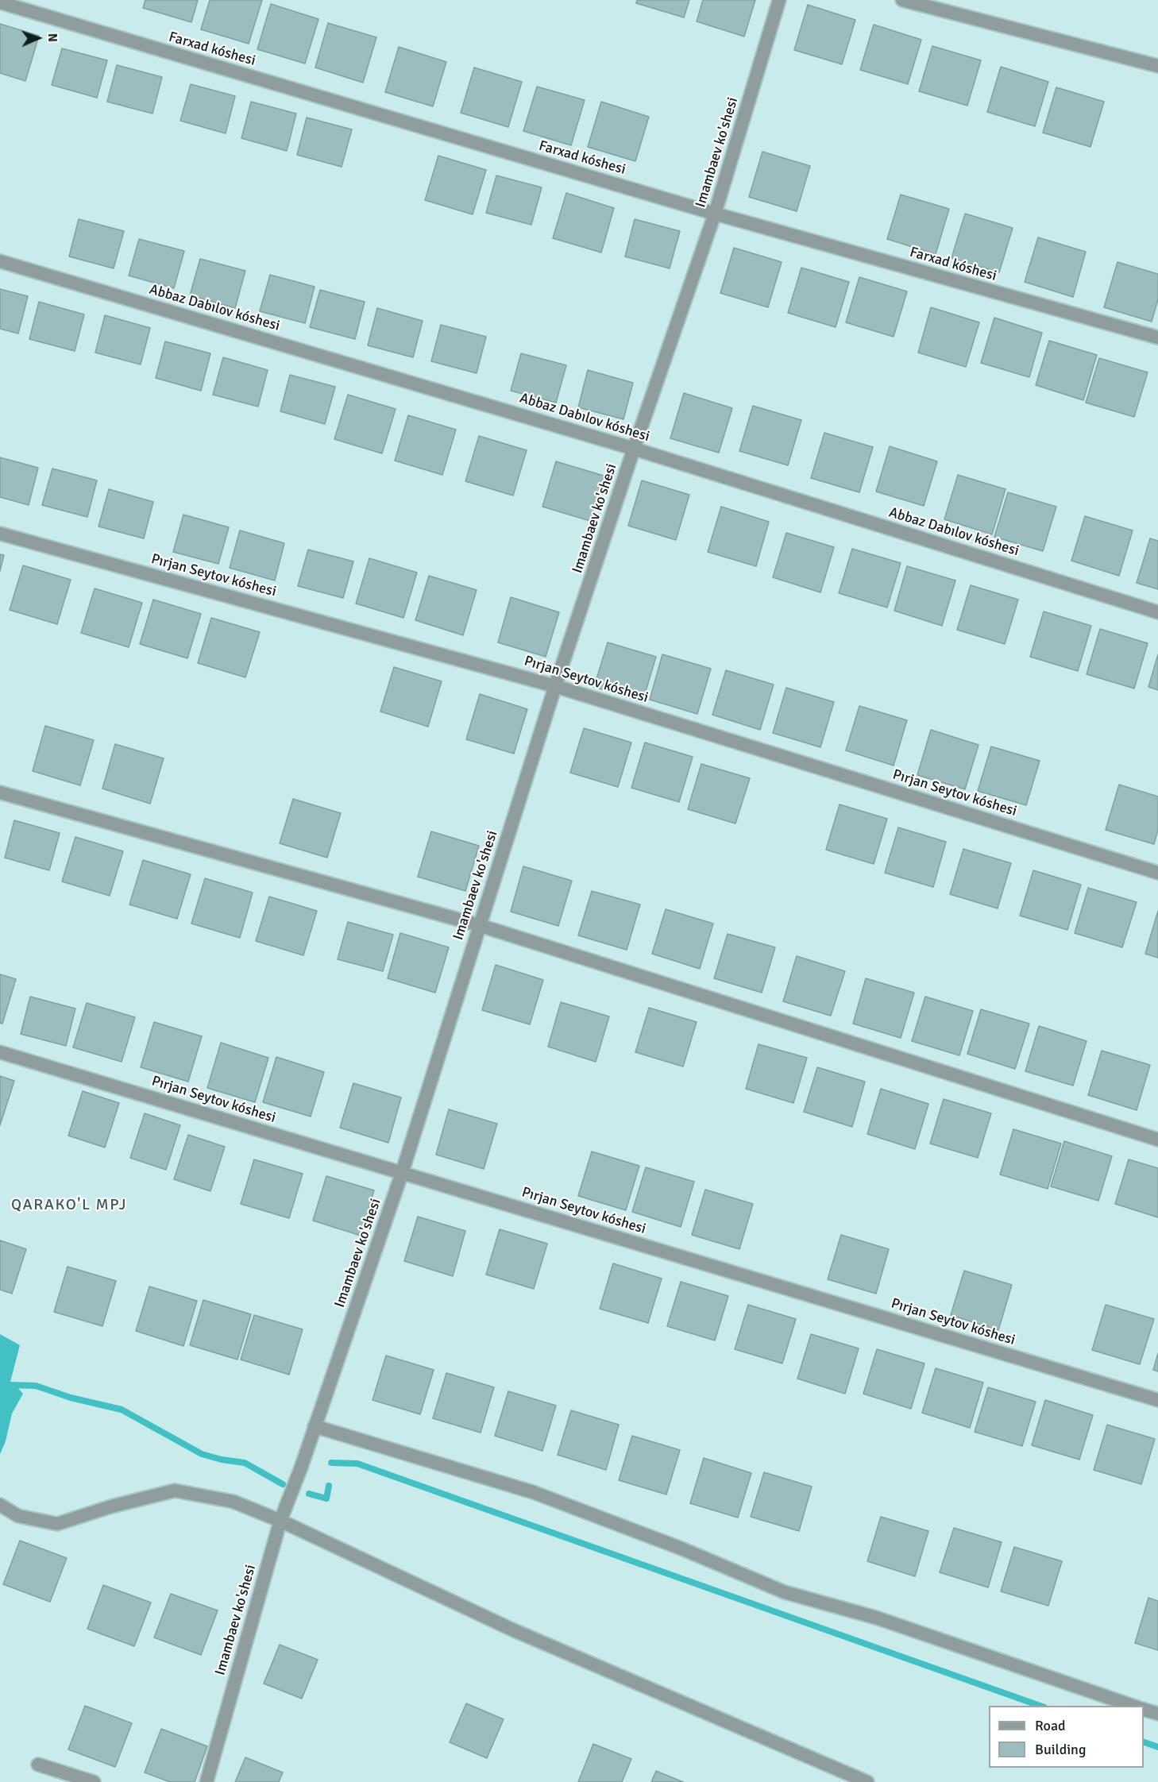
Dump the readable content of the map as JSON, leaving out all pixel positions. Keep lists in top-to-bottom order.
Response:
{
  "streets": {
    "street": [
      "Farxad kóshesi",
      "Imambaev ko'shesi",
      "Abbaz Dabılov kóshesi",
      "Pırjan Seytov kóshesi"
    ]
  },
  "crossings": [
    ["Farxad kóshesi", "Imambaev ko'shesi"],
    ["Imambaev ko'shesi", "Abbaz Dabılov kóshesi"],
    ["Imambaev ko'shesi", "Pırjan Seytov kóshesi"]
  ],
  "districts": ["QARAKO'L MPJ"],
  "legend": ["Road", "Building"],
  "north": "right"
}
